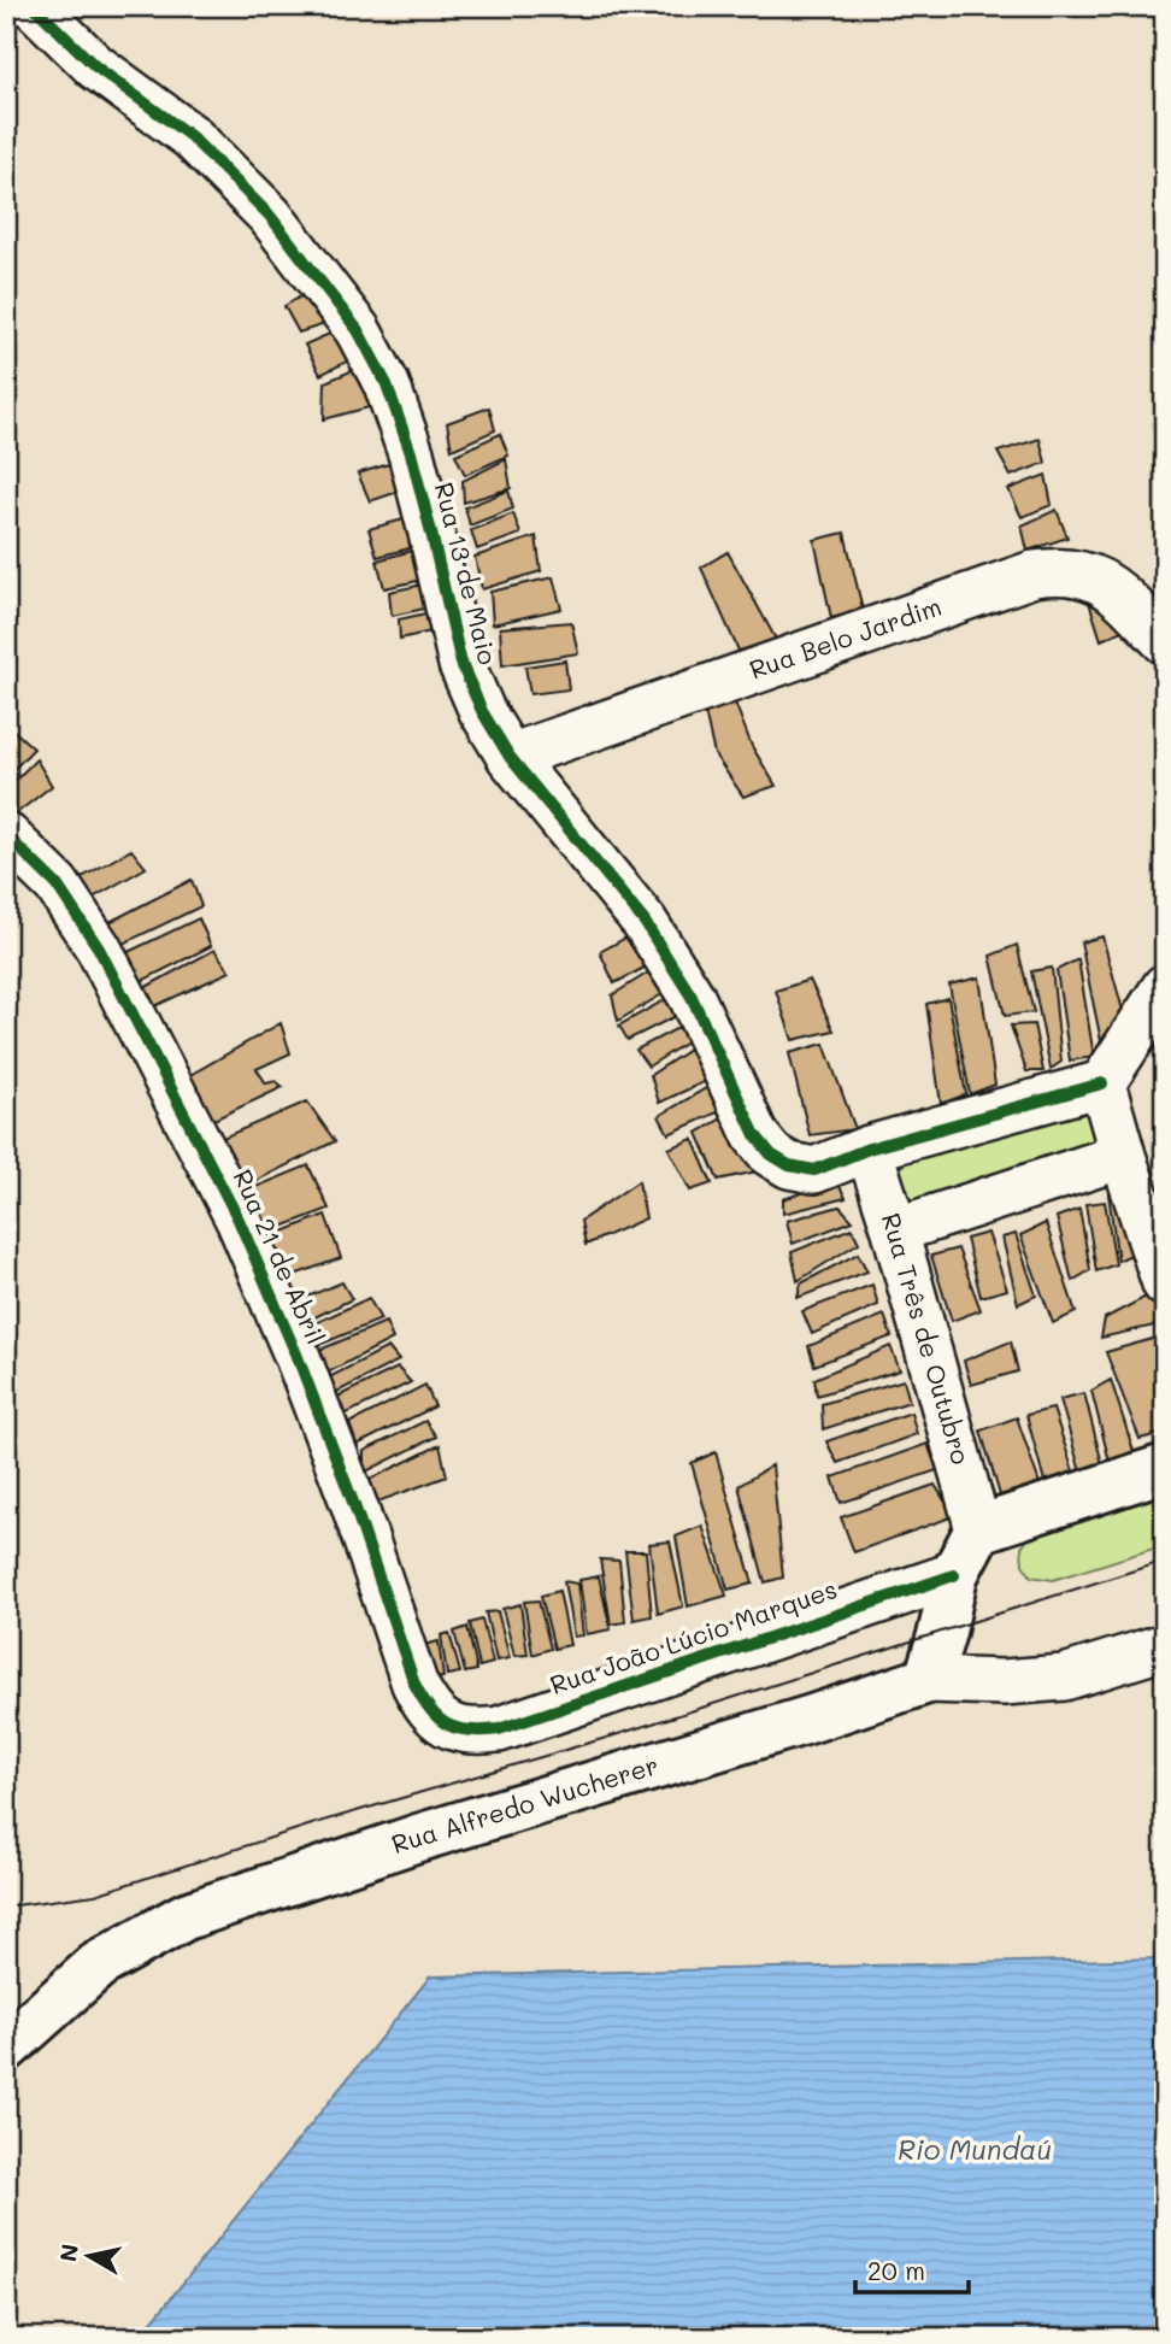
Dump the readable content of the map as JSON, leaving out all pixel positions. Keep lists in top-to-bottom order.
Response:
{
  "streets": {
    "main road": ["Rua Alfredo Wucherer"],
    "street": [
      "Rua 13 de Maio",
      "Rua Belo Jardim",
      "Rua 21 de Abril",
      "Rua Três de Outubro",
      "Rua João Lúcio Marques"
    ]
  },
  "crossings": [
    ["Rua 13 de Maio", "Rua Belo Jardim"],
    ["Rua 13 de Maio", "Rua Três de Outubro"],
    ["Rua 21 de Abril", "Rua João Lúcio Marques"]
  ],
  "water": ["Rio Mundaú"],
  "scale_bar": "20 m",
  "north": "left"
}
